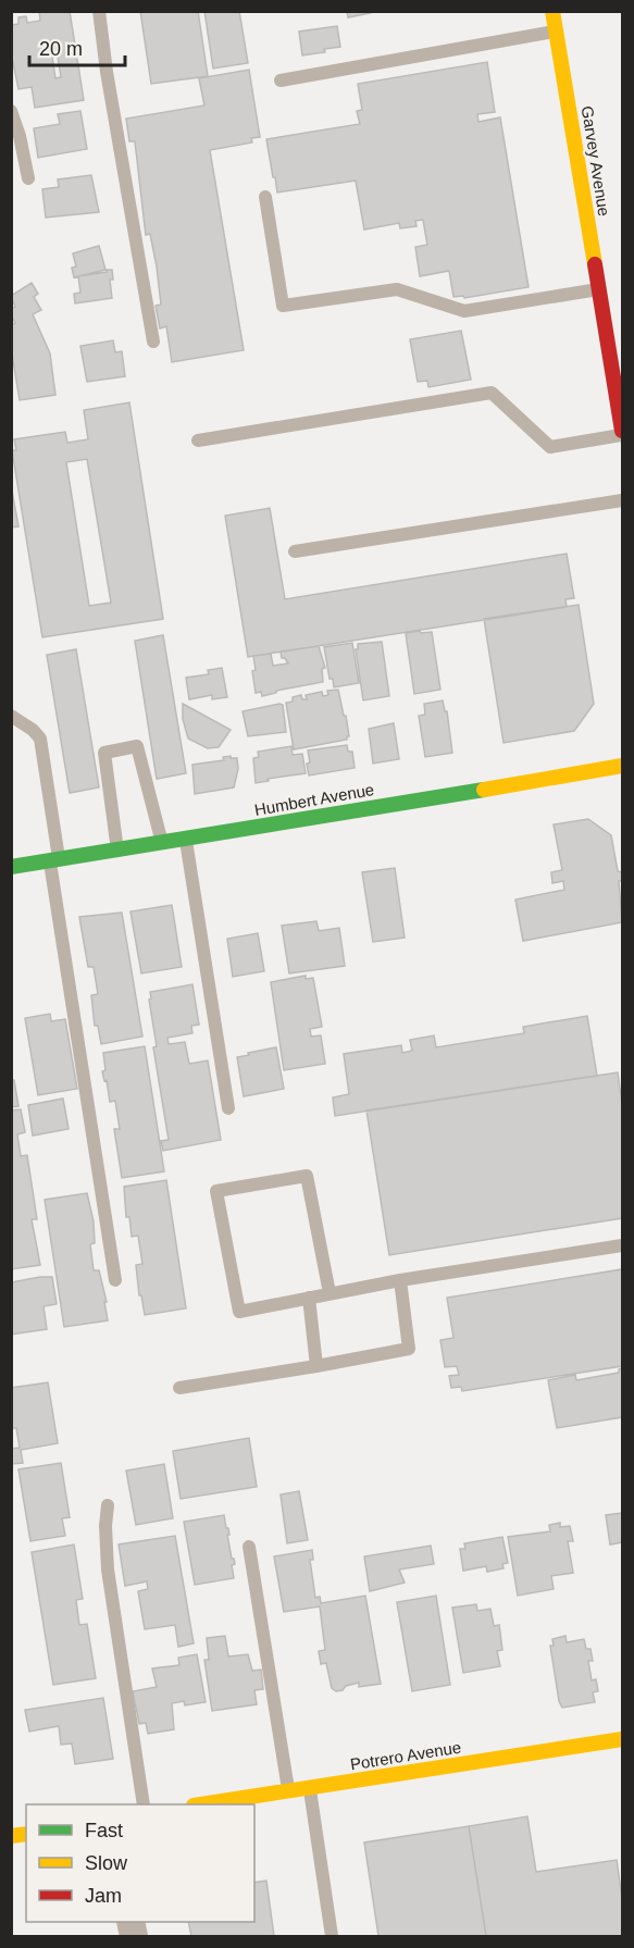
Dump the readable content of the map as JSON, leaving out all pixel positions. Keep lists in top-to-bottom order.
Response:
{
  "streets": {
    "street": ["Garvey Avenue", "Humbert Avenue", "Potrero Avenue"]
  },
  "legend": ["Fast", "Slow", "Jam"],
  "scale_bar": "20 m"
}
